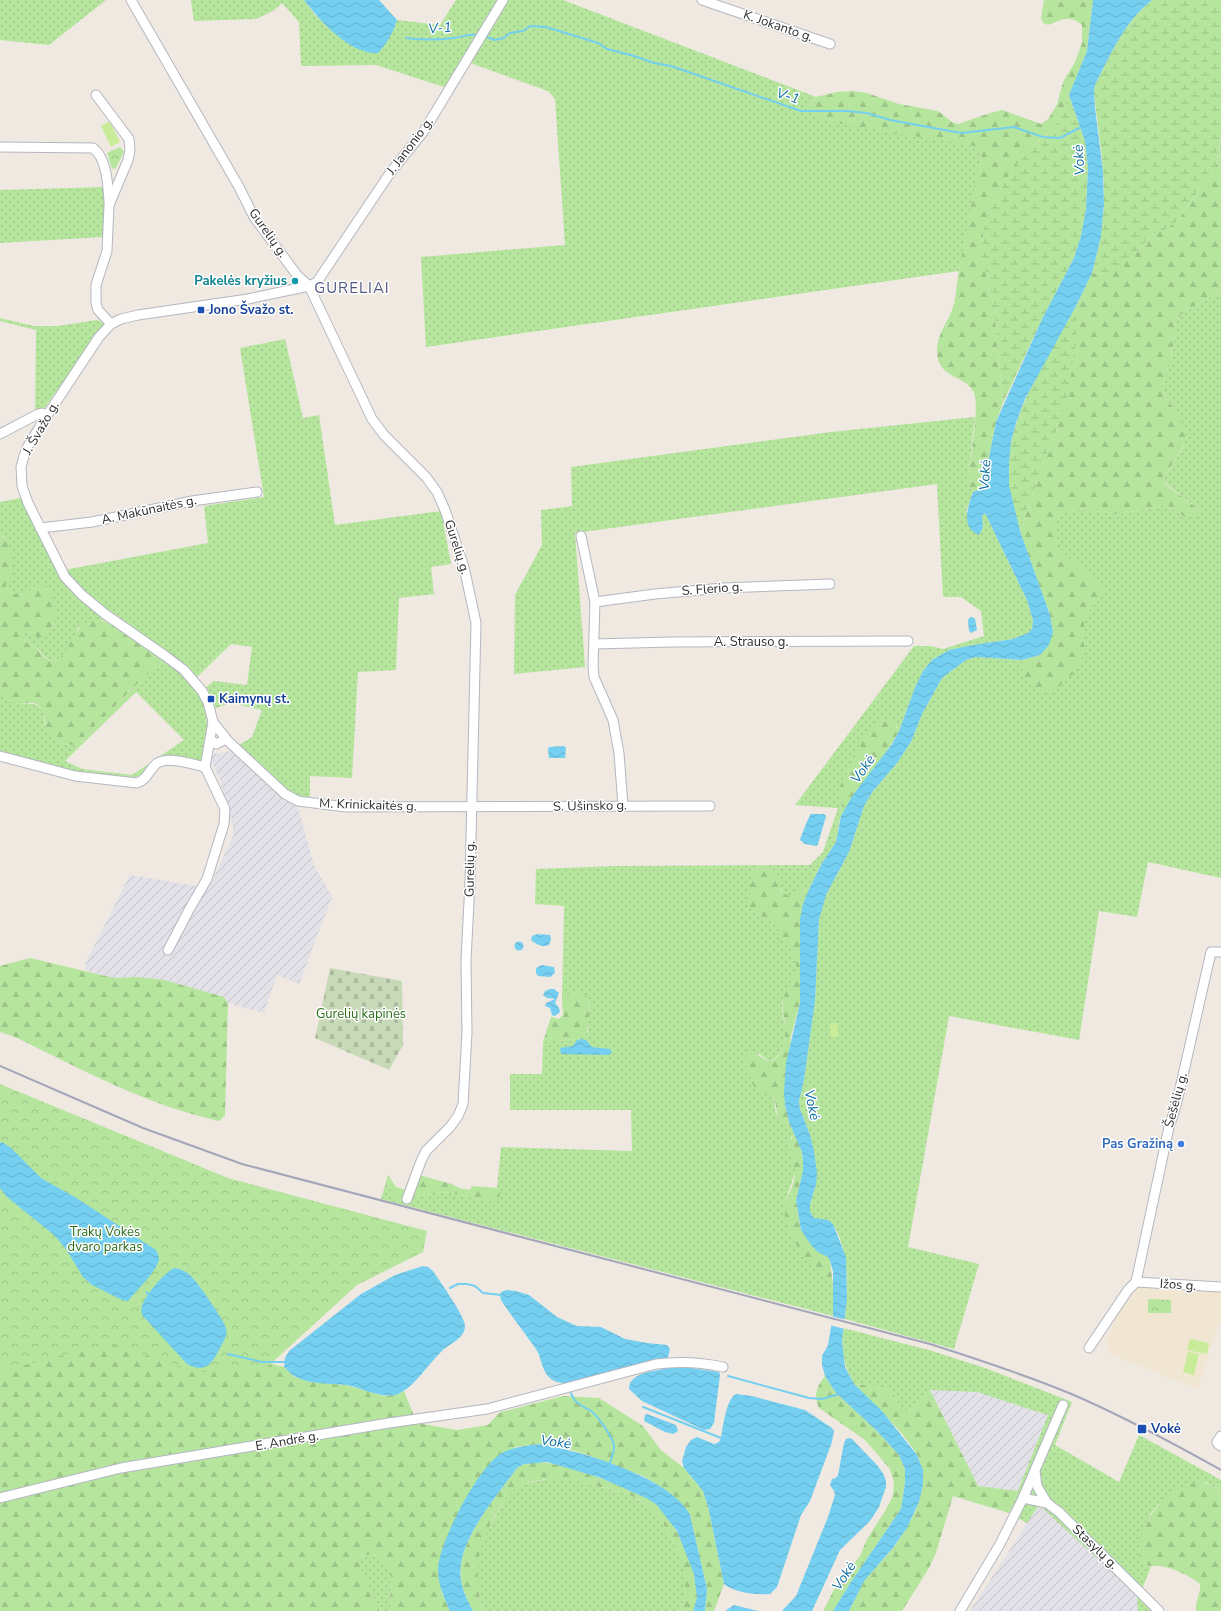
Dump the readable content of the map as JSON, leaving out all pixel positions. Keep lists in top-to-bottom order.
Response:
{
  "streets": {
    "street": [
      "K. Jokanto g.",
      "J. Janonio g.",
      "Gurelių g.",
      "J. Švažo g.",
      "A. Makūnaitės g.",
      "S. Flerio g.",
      "A. Strauso g.",
      "M. Krinickaitės g.",
      "S. Ušinsko g.",
      "Šešėlių g.",
      "Ižos g.",
      "E. Andrė g.",
      "Stasylų g."
    ]
  },
  "crossings": [
    ["J. Janonio g.", "Gurelių g."],
    ["J. Janonio g.", "J. Švažo g."],
    ["Gurelių g.", "J. Švažo g."],
    ["Gurelių g.", "M. Krinickaitės g."],
    ["Gurelių g.", "S. Ušinsko g."],
    ["J. Švažo g.", "A. Makūnaitės g."],
    ["J. Švažo g.", "M. Krinickaitės g."],
    ["M. Krinickaitės g.", "S. Ušinsko g."],
    ["Šešėlių g.", "Ižos g."]
  ],
  "districts": ["GURELIAI"],
  "water": ["V-1", "Vokė"],
  "parks": ["Gurelių kapinės", "Trakų Vokės dvaro parkas"],
  "places": {
    "other": ["Pakelės kryžius", "Pas Gražiną"],
    "transit": ["Jono Švažo st.", "Kaimynų st.", "Vokė"]
  }
}
